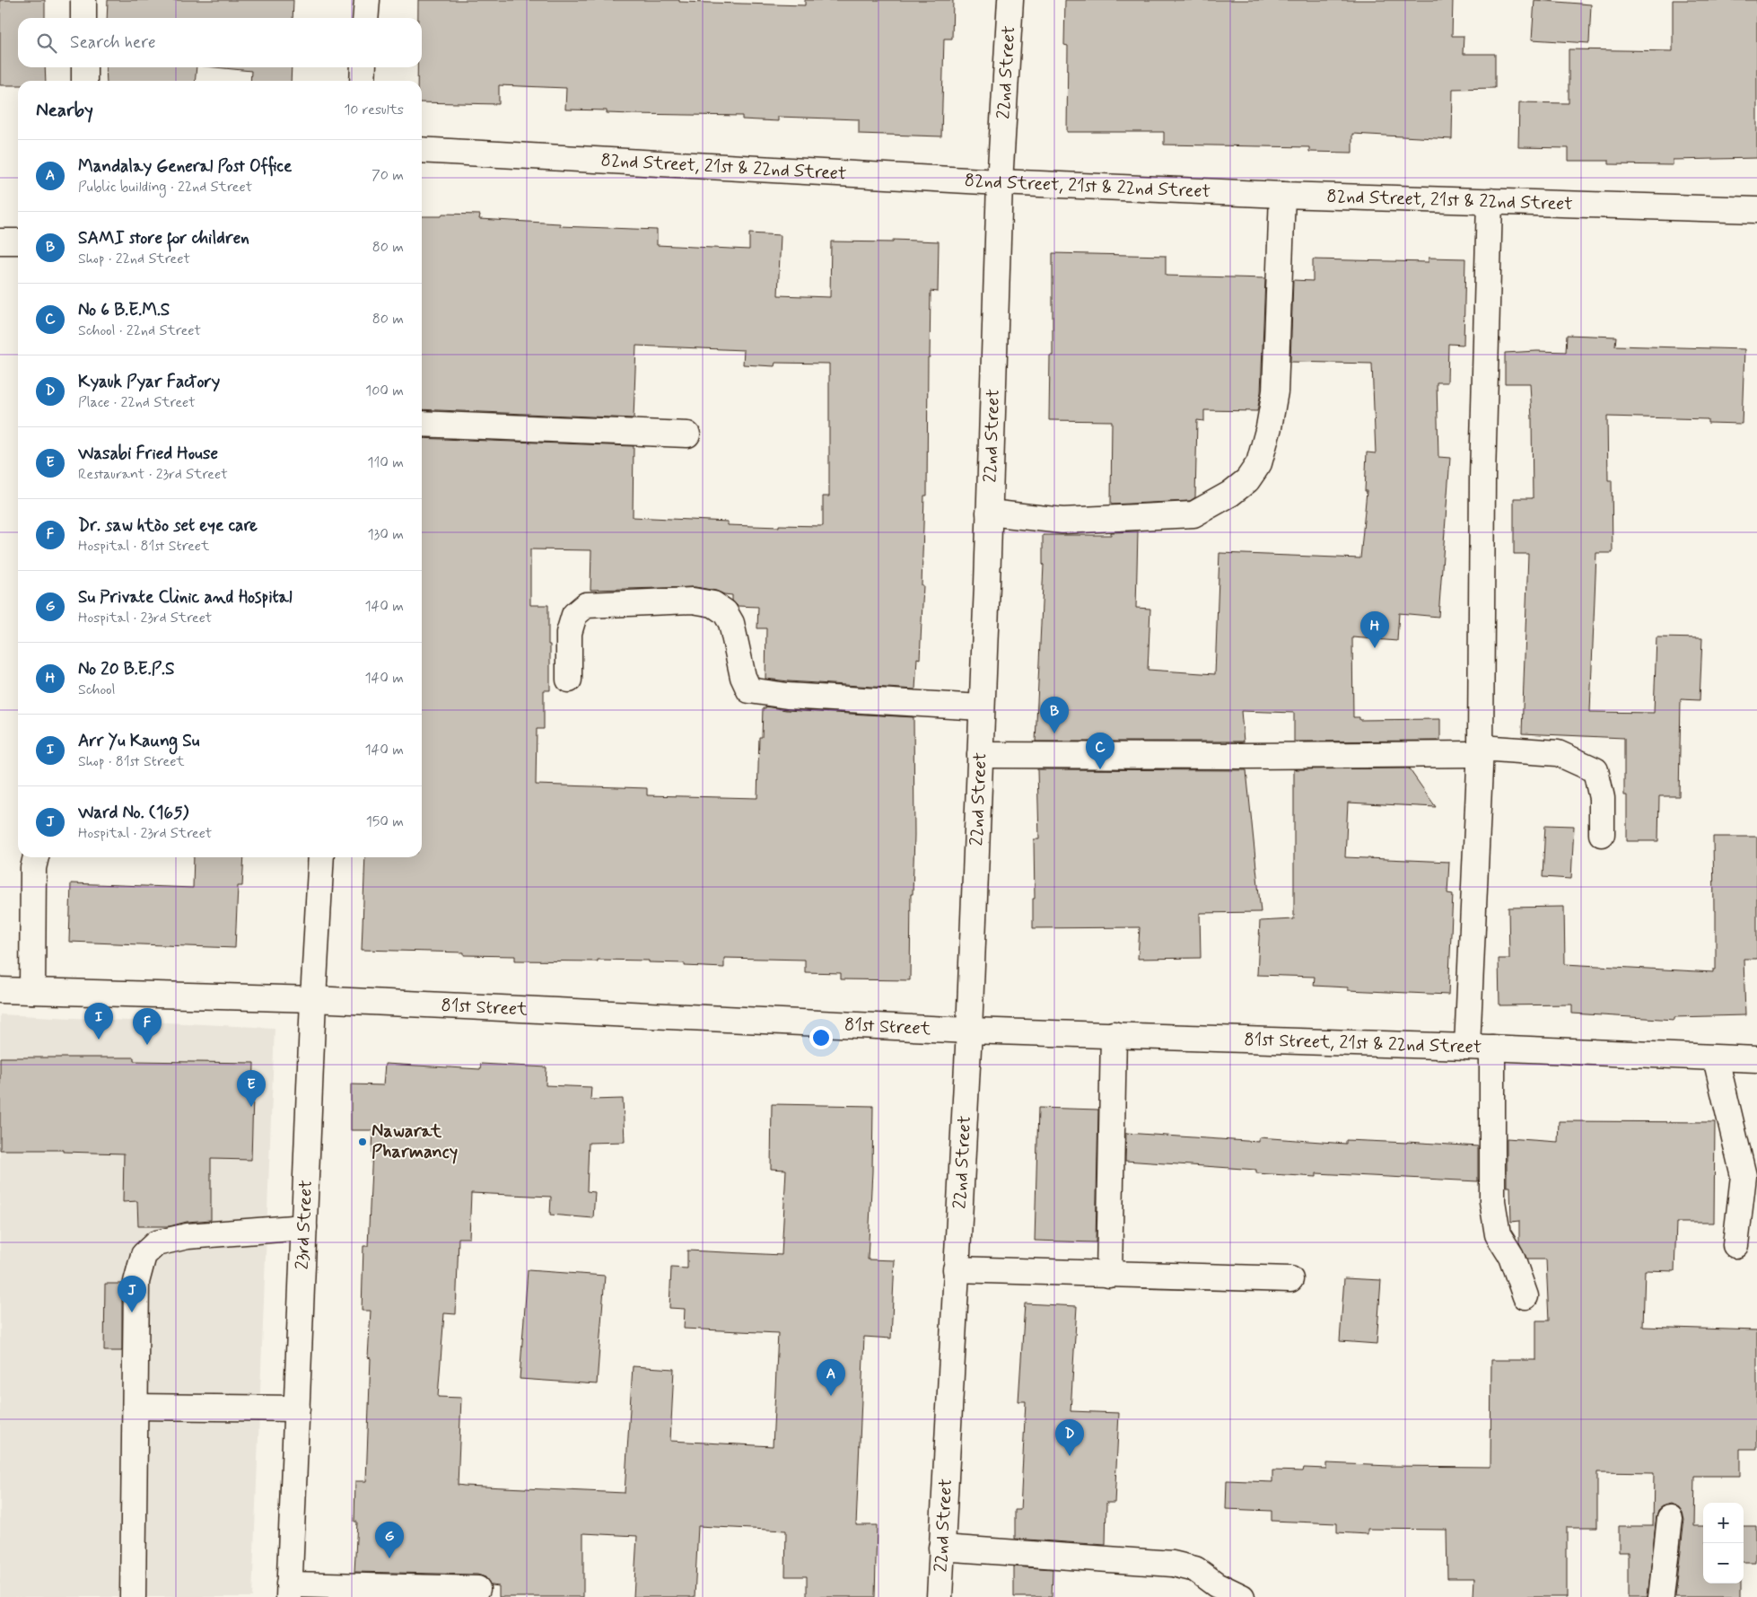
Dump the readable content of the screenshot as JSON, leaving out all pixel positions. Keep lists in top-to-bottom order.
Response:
{
  "streets": {
    "street": [
      "22nd Street",
      "82nd Street, 21st & 22nd Street",
      "81st Street",
      "81st Street, 21st & 22nd Street",
      "23rd Street"
    ]
  },
  "crossings": [
    ["22nd Street", "82nd Street, 21st & 22nd Street"],
    ["22nd Street", "81st Street"],
    ["22nd Street", "81st Street, 21st & 22nd Street"],
    ["81st Street", "81st Street, 21st & 22nd Street"],
    ["81st Street", "23rd Street"]
  ],
  "places": ["Nawarat Pharmancy"],
  "page": {
    "search": "Search here",
    "heading": ["Nearby", "10 results"],
    "list": [
      {
        "mark": "A",
        "name": "Mandalay General Post Office",
        "note": "Public building · 22nd Street",
        "value": "70 m"
      },
      {
        "mark": "B",
        "name": "SAMI store for children",
        "note": "Shop · 22nd Street",
        "value": "80 m"
      },
      {
        "mark": "C",
        "name": "No 6 B.E.M.S",
        "note": "School · 22nd Street",
        "value": "80 m"
      },
      {
        "mark": "D",
        "name": "Kyauk Pyar Factory",
        "note": "Place · 22nd Street",
        "value": "100 m"
      },
      {
        "mark": "E",
        "name": "Wasabi Fried House",
        "note": "Restaurant · 23rd Street",
        "value": "110 m"
      },
      {
        "mark": "F",
        "name": "Dr. saw htòo set eye care",
        "note": "Hospital · 81st Street",
        "value": "130 m"
      },
      {
        "mark": "G",
        "name": "Su Private Clinic and Hospital",
        "note": "Hospital · 23rd Street",
        "value": "140 m"
      },
      {
        "mark": "H",
        "name": "No 20 B.E.P.S",
        "note": "School",
        "value": "140 m"
      },
      {
        "mark": "I",
        "name": "Arr Yu Kaung Su",
        "note": "Shop · 81st Street",
        "value": "140 m"
      },
      {
        "mark": "J",
        "name": "Ward No. (165)",
        "note": "Hospital · 23rd Street",
        "value": "150 m"
      }
    ],
    "pins": [
      "H",
      "B",
      "C",
      "I",
      "F",
      "E",
      "J",
      "A",
      "D",
      "G"
    ],
    "map_buttons": ["+", "−"]
  }
}
